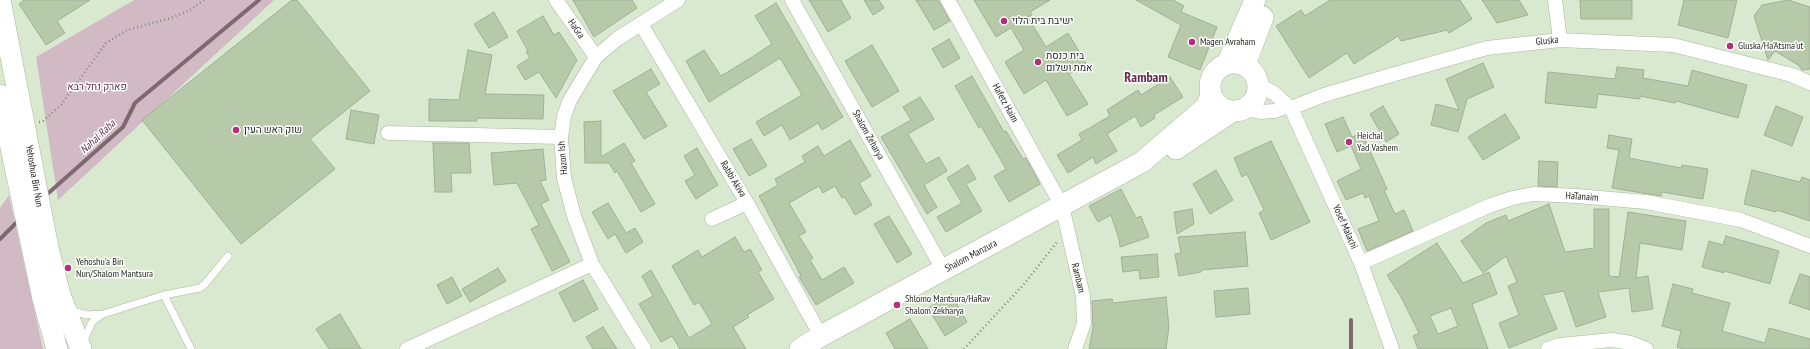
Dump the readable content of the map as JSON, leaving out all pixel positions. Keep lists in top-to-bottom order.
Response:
{
  "streets": {
    "street": [
      "HaGra",
      "Gluska",
      "Hafetz Haim",
      "Shalom Zeharya",
      "Hazon Ish",
      "Yehoshua Bin Nun",
      "Rabbi Akiva",
      "HaTanaim",
      "Yosef Malachi",
      "Shalom Manzura",
      "Rambam"
    ]
  },
  "crossings": [
    ["HaGra", "Hazon Ish"],
    ["Gluska", "Yosef Malachi"],
    ["Gluska", "Shalom Manzura"],
    ["Hafetz Haim", "Shalom Manzura"],
    ["Hafetz Haim", "Rambam"],
    ["Shalom Zeharya", "Shalom Manzura"],
    ["Hazon Ish", "Rabbi Akiva"],
    ["Rabbi Akiva", "Shalom Manzura"],
    ["HaTanaim", "Yosef Malachi"],
    ["Shalom Manzura", "Rambam"]
  ],
  "districts": ["Rambam"],
  "water": ["Nahal Raba"],
  "parks": ["פארק נחל רבא"],
  "places": [
    "ישיבת בית הלוי",
    "Magen Avraham",
    "Gluska/Ha'Atsma'ut",
    "בית כנסת אמת ושלום",
    "שוק ראש העין",
    "Heichal Yad Vashem",
    "Yehoshu'a Bin Nun/Shalom Mantsura",
    "Shlomo Mantsura/HaRav Shalom Zekharya"
  ]
}
